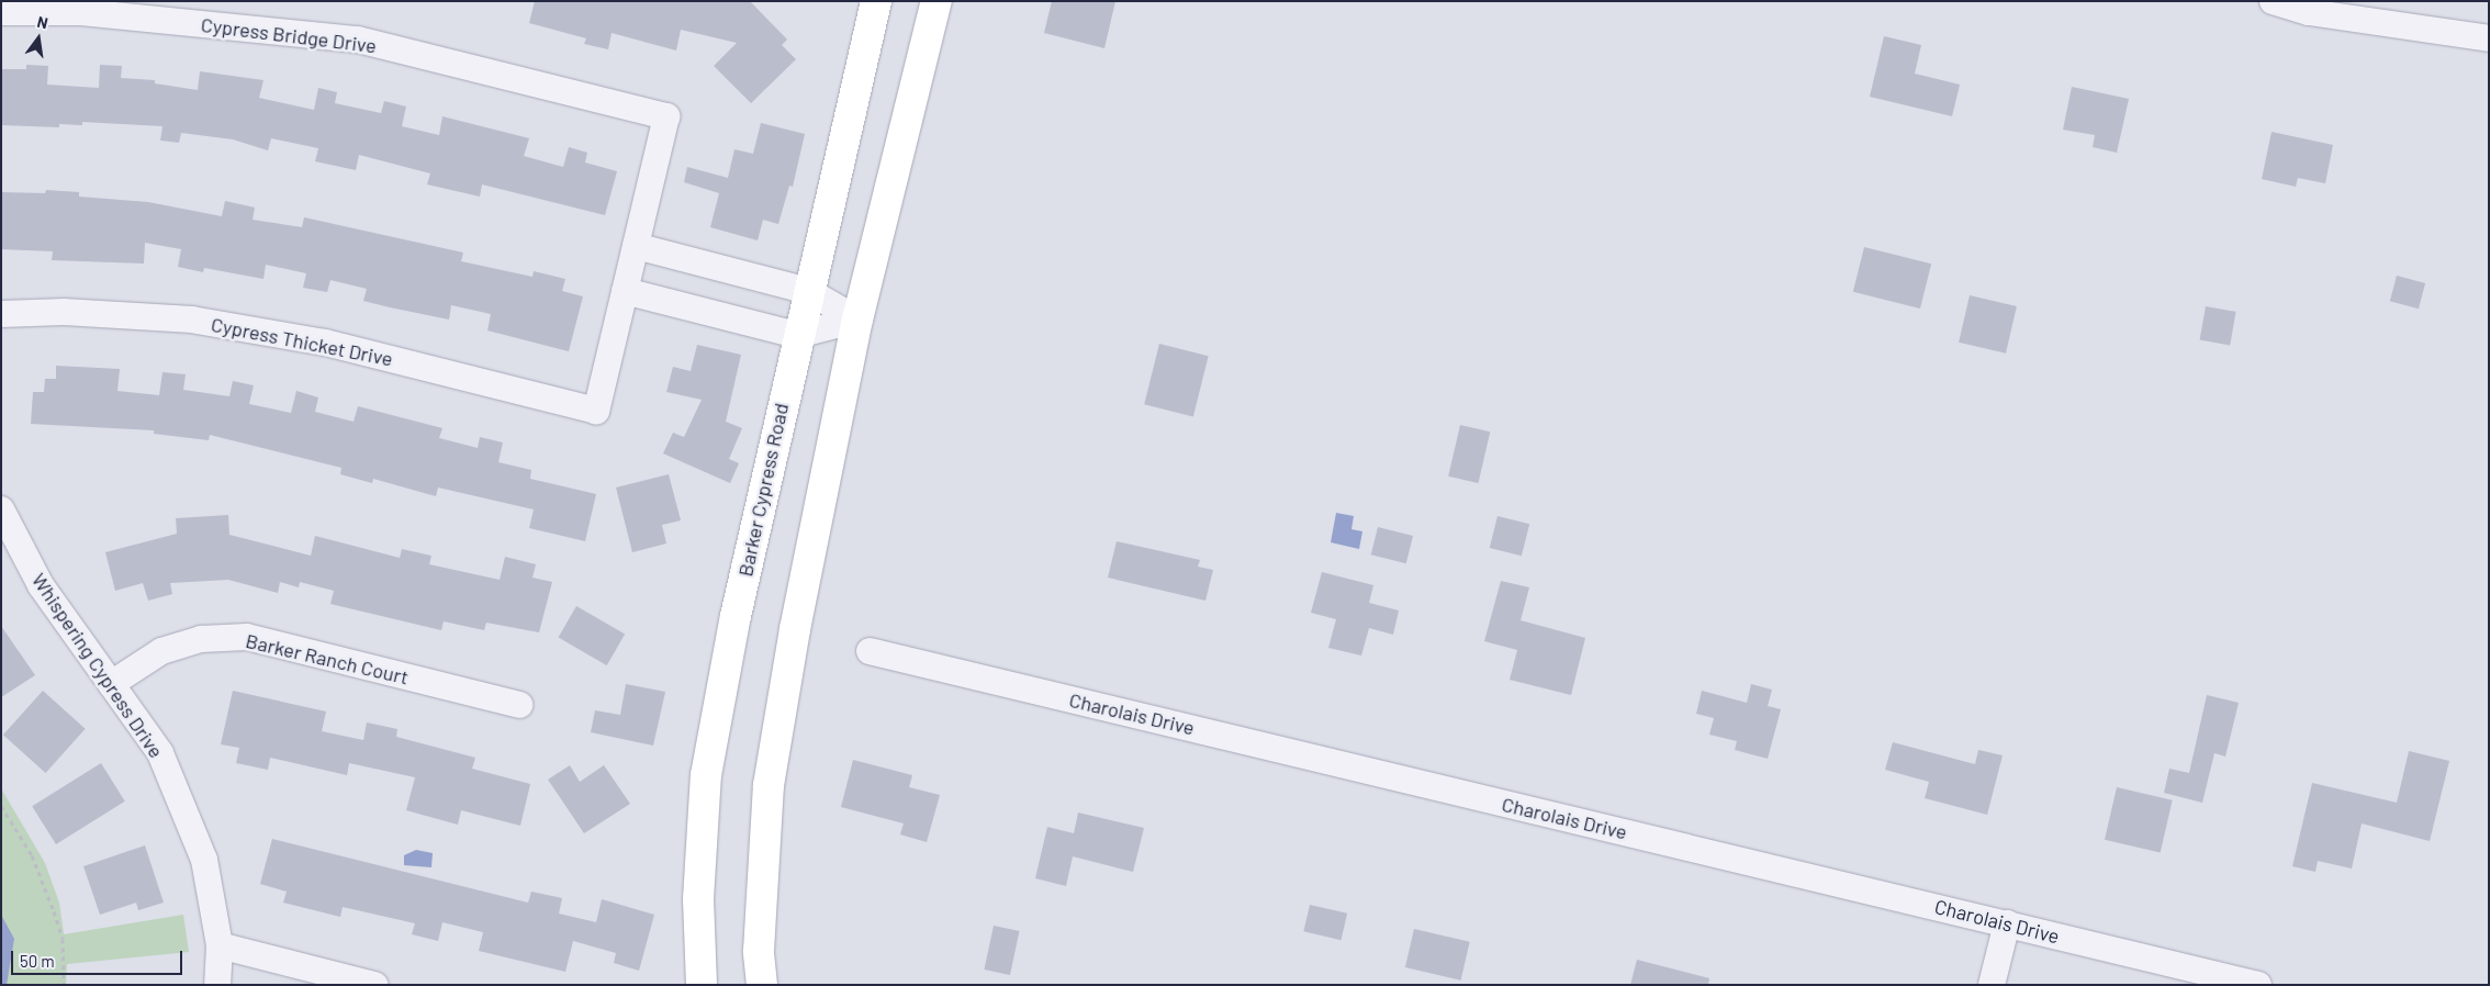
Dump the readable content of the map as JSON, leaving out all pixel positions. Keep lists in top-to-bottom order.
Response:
{
  "streets": {
    "main road": ["Barker Cypress Road"],
    "street": [
      "Cypress Bridge Drive",
      "Cypress Thicket Drive",
      "Barker Ranch Court",
      "Whispering Cypress Drive",
      "Charolais Drive"
    ]
  },
  "crossings": [
    ["Barker Ranch Court", "Whispering Cypress Drive"]
  ],
  "scale_bar": "50 m",
  "north": "top"
}
